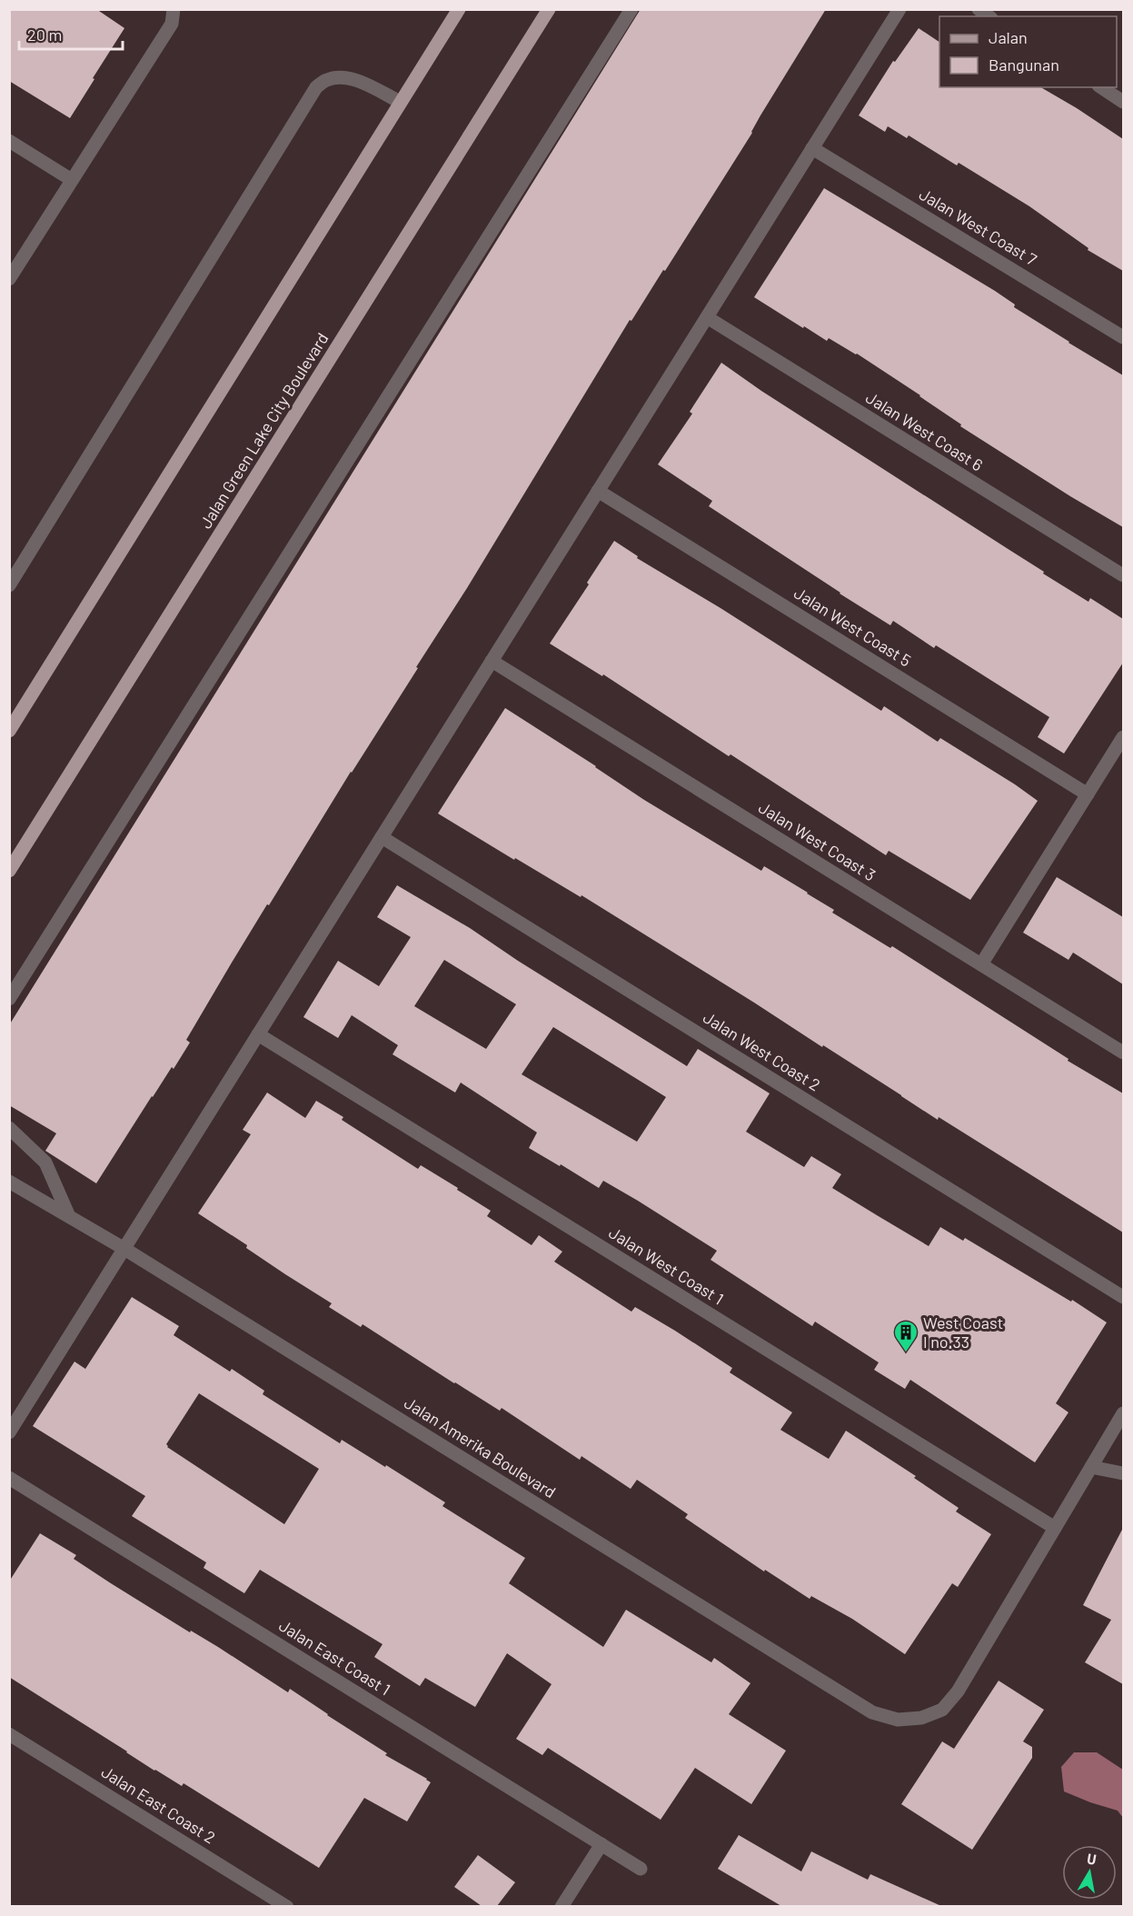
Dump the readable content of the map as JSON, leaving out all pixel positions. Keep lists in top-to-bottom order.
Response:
{
  "streets": {
    "main road": ["Jalan Green Lake City Boulevard"],
    "street": [
      "Jalan West Coast 7",
      "Jalan West Coast 6",
      "Jalan West Coast 5",
      "Jalan West Coast 3",
      "Jalan West Coast 2",
      "Jalan West Coast 1",
      "Jalan Amerika Boulevard",
      "Jalan East Coast 1",
      "Jalan East Coast 2"
    ]
  },
  "crossings": [
    ["Jalan West Coast 1", "Jalan Amerika Boulevard"]
  ],
  "places": {
    "building": ["West Coast I no.33"]
  },
  "legend": ["Jalan", "Bangunan"],
  "scale_bar": "20 m",
  "north": "top"
}
